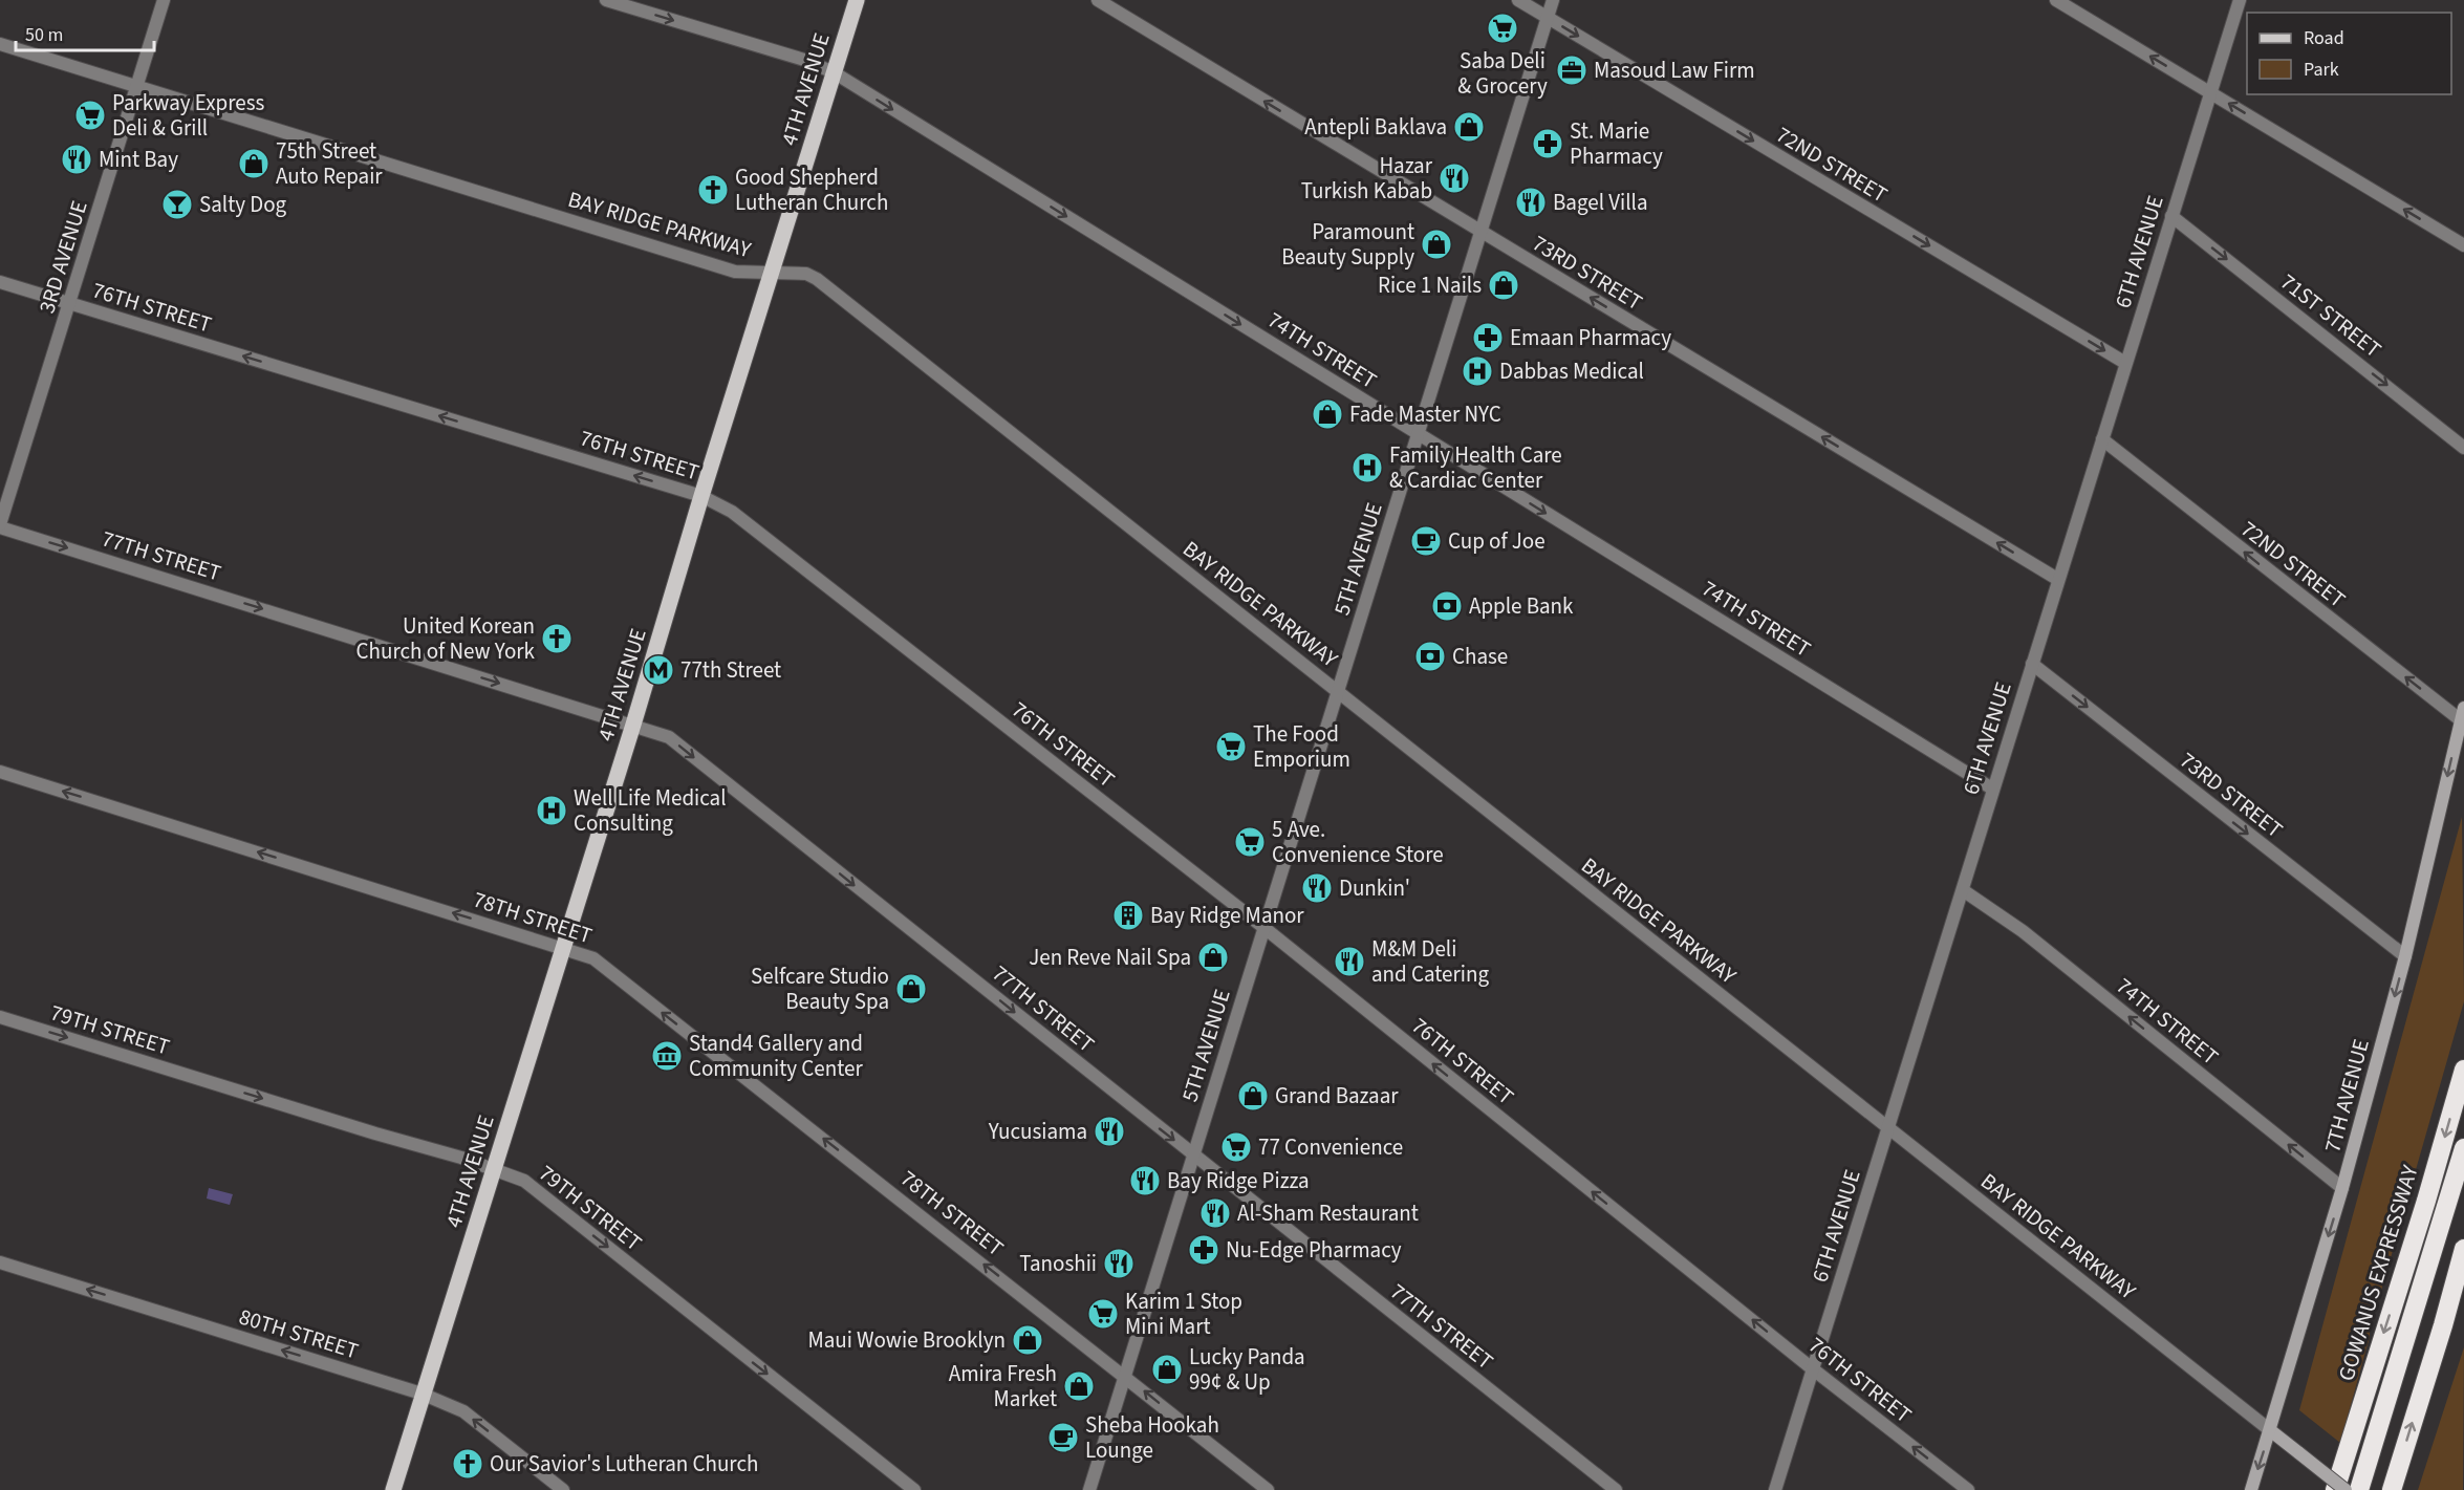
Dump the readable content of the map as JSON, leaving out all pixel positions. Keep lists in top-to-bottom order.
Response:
{
  "streets": {
    "highway": ["GOWANUS EXPRESSWAY"],
    "main road": ["4TH AVENUE", "BAY RIDGE PARKWAY", "7TH AVENUE"],
    "street": [
      "72ND STREET",
      "6TH AVENUE",
      "3RD AVENUE",
      "73RD STREET",
      "76TH STREET",
      "71ST STREET",
      "74TH STREET",
      "77TH STREET",
      "5TH AVENUE",
      "78TH STREET",
      "79TH STREET",
      "80TH STREET"
    ]
  },
  "crossings": [
    ["4TH AVENUE", "BAY RIDGE PARKWAY"],
    ["4TH AVENUE", "76TH STREET"],
    ["4TH AVENUE", "74TH STREET"],
    ["4TH AVENUE", "77TH STREET"],
    ["4TH AVENUE", "78TH STREET"],
    ["4TH AVENUE", "79TH STREET"],
    ["4TH AVENUE", "80TH STREET"],
    ["72ND STREET", "6TH AVENUE"],
    ["72ND STREET", "5TH AVENUE"],
    ["72ND STREET", "7TH AVENUE"],
    ["BAY RIDGE PARKWAY", "6TH AVENUE"],
    ["BAY RIDGE PARKWAY", "3RD AVENUE"],
    ["BAY RIDGE PARKWAY", "5TH AVENUE"],
    ["BAY RIDGE PARKWAY", "7TH AVENUE"],
    ["6TH AVENUE", "73RD STREET"],
    ["6TH AVENUE", "76TH STREET"],
    ["6TH AVENUE", "71ST STREET"],
    ["6TH AVENUE", "74TH STREET"],
    ["3RD AVENUE", "76TH STREET"],
    ["3RD AVENUE", "77TH STREET"],
    ["73RD STREET", "5TH AVENUE"],
    ["73RD STREET", "7TH AVENUE"],
    ["76TH STREET", "5TH AVENUE"],
    ["74TH STREET", "5TH AVENUE"],
    ["74TH STREET", "7TH AVENUE"],
    ["77TH STREET", "5TH AVENUE"],
    ["5TH AVENUE", "78TH STREET"]
  ],
  "one_way": [
    "76TH STREET",
    "71ST STREET",
    "77TH STREET",
    "78TH STREET",
    "79TH STREET",
    "7TH AVENUE",
    "80TH STREET"
  ],
  "places": {
    "supermarket": [
      "Saba Deli & Grocery",
      "Parkway Express Deli & Grill",
      "The Food Emporium",
      "5 Ave. Convenience Store",
      "77 Convenience",
      "Karim 1 Stop Mini Mart"
    ],
    "office": ["Masoud Law Firm"],
    "shop": [
      "Antepli Baklava",
      "75th Street Auto Repair",
      "Paramount Beauty Supply",
      "Rice 1 Nails",
      "Fade Master NYC",
      "Jen Reve Nail Spa",
      "Selfcare Studio Beauty Spa",
      "Grand Bazaar",
      "Maui Wowie Brooklyn",
      "Lucky Panda 99¢ & Up",
      "Amira Fresh Market"
    ],
    "pharmacy": ["St. Marie Pharmacy", "Emaan Pharmacy", "Nu-Edge Pharmacy"],
    "restaurant": [
      "Mint Bay",
      "Hazar Turkish Kabab",
      "Bagel Villa",
      "Dunkin'",
      "M&M Deli and Catering",
      "Yucusiama",
      "Bay Ridge Pizza",
      "Al-Sham Restaurant",
      "Tanoshii"
    ],
    "church": ["Good Shepherd Lutheran Church", "United Korean Church of New York", "Our Savior's Lutheran Church"],
    "bar": ["Salty Dog"],
    "hospital": ["Dabbas Medical", "Family Health Care & Cardiac Center", "Well Life Medical Consulting"],
    "cafe": ["Cup of Joe", "Sheba Hookah Lounge"],
    "bank": ["Apple Bank", "Chase"],
    "metro station": ["77th Street"],
    "building": ["Bay Ridge Manor"],
    "museum": ["Stand4 Gallery and Community Center"]
  },
  "legend": ["Road", "Park"],
  "scale_bar": "50 m"
}
